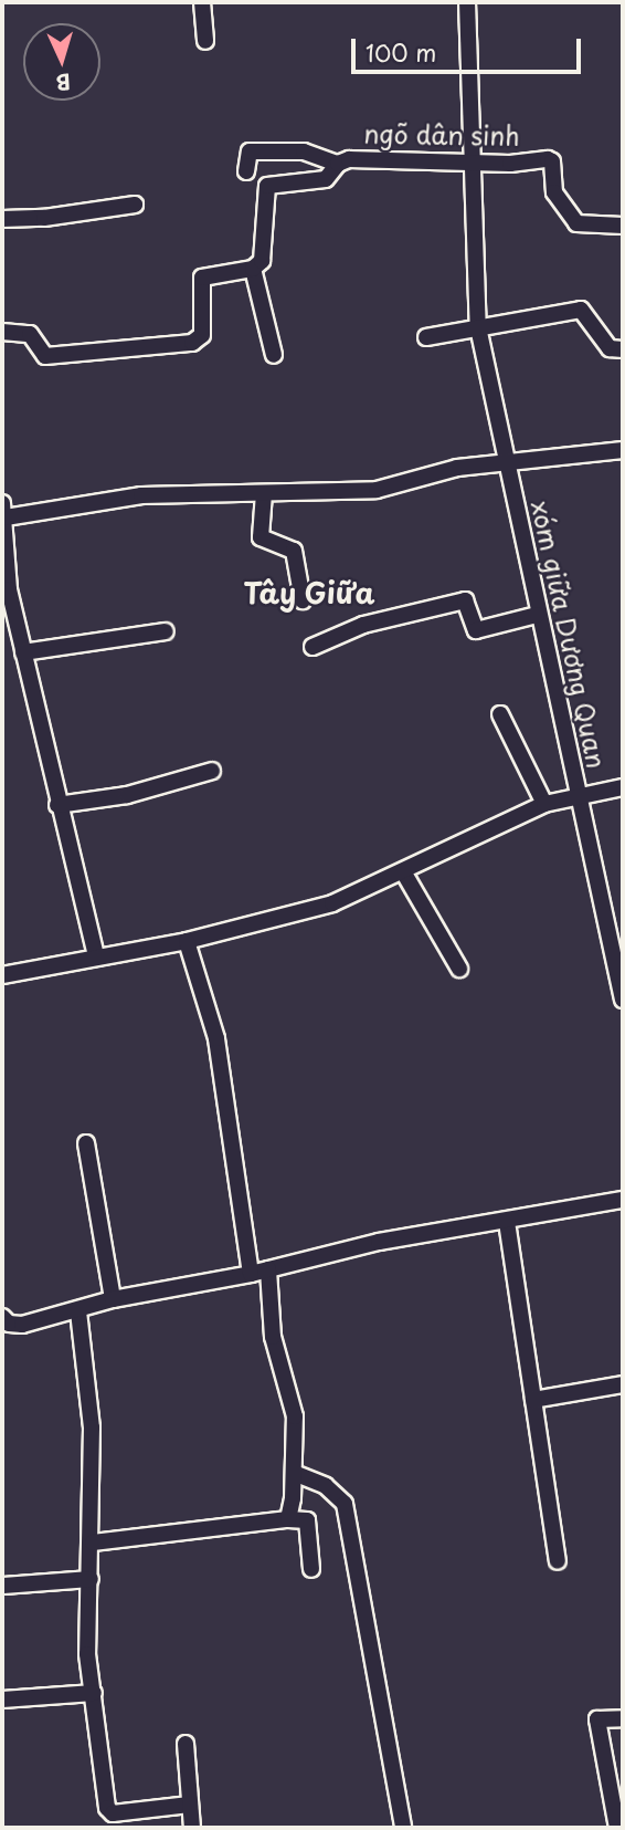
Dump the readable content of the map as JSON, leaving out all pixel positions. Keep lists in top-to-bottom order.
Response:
{
  "streets": {
    "street": ["ngõ dân sinh", "xóm giữa Dương Quan"]
  },
  "crossings": [
    ["ngõ dân sinh", "xóm giữa Dương Quan"]
  ],
  "districts": ["Tây Giữa"],
  "scale_bar": "100 m",
  "north": "bottom"
}
